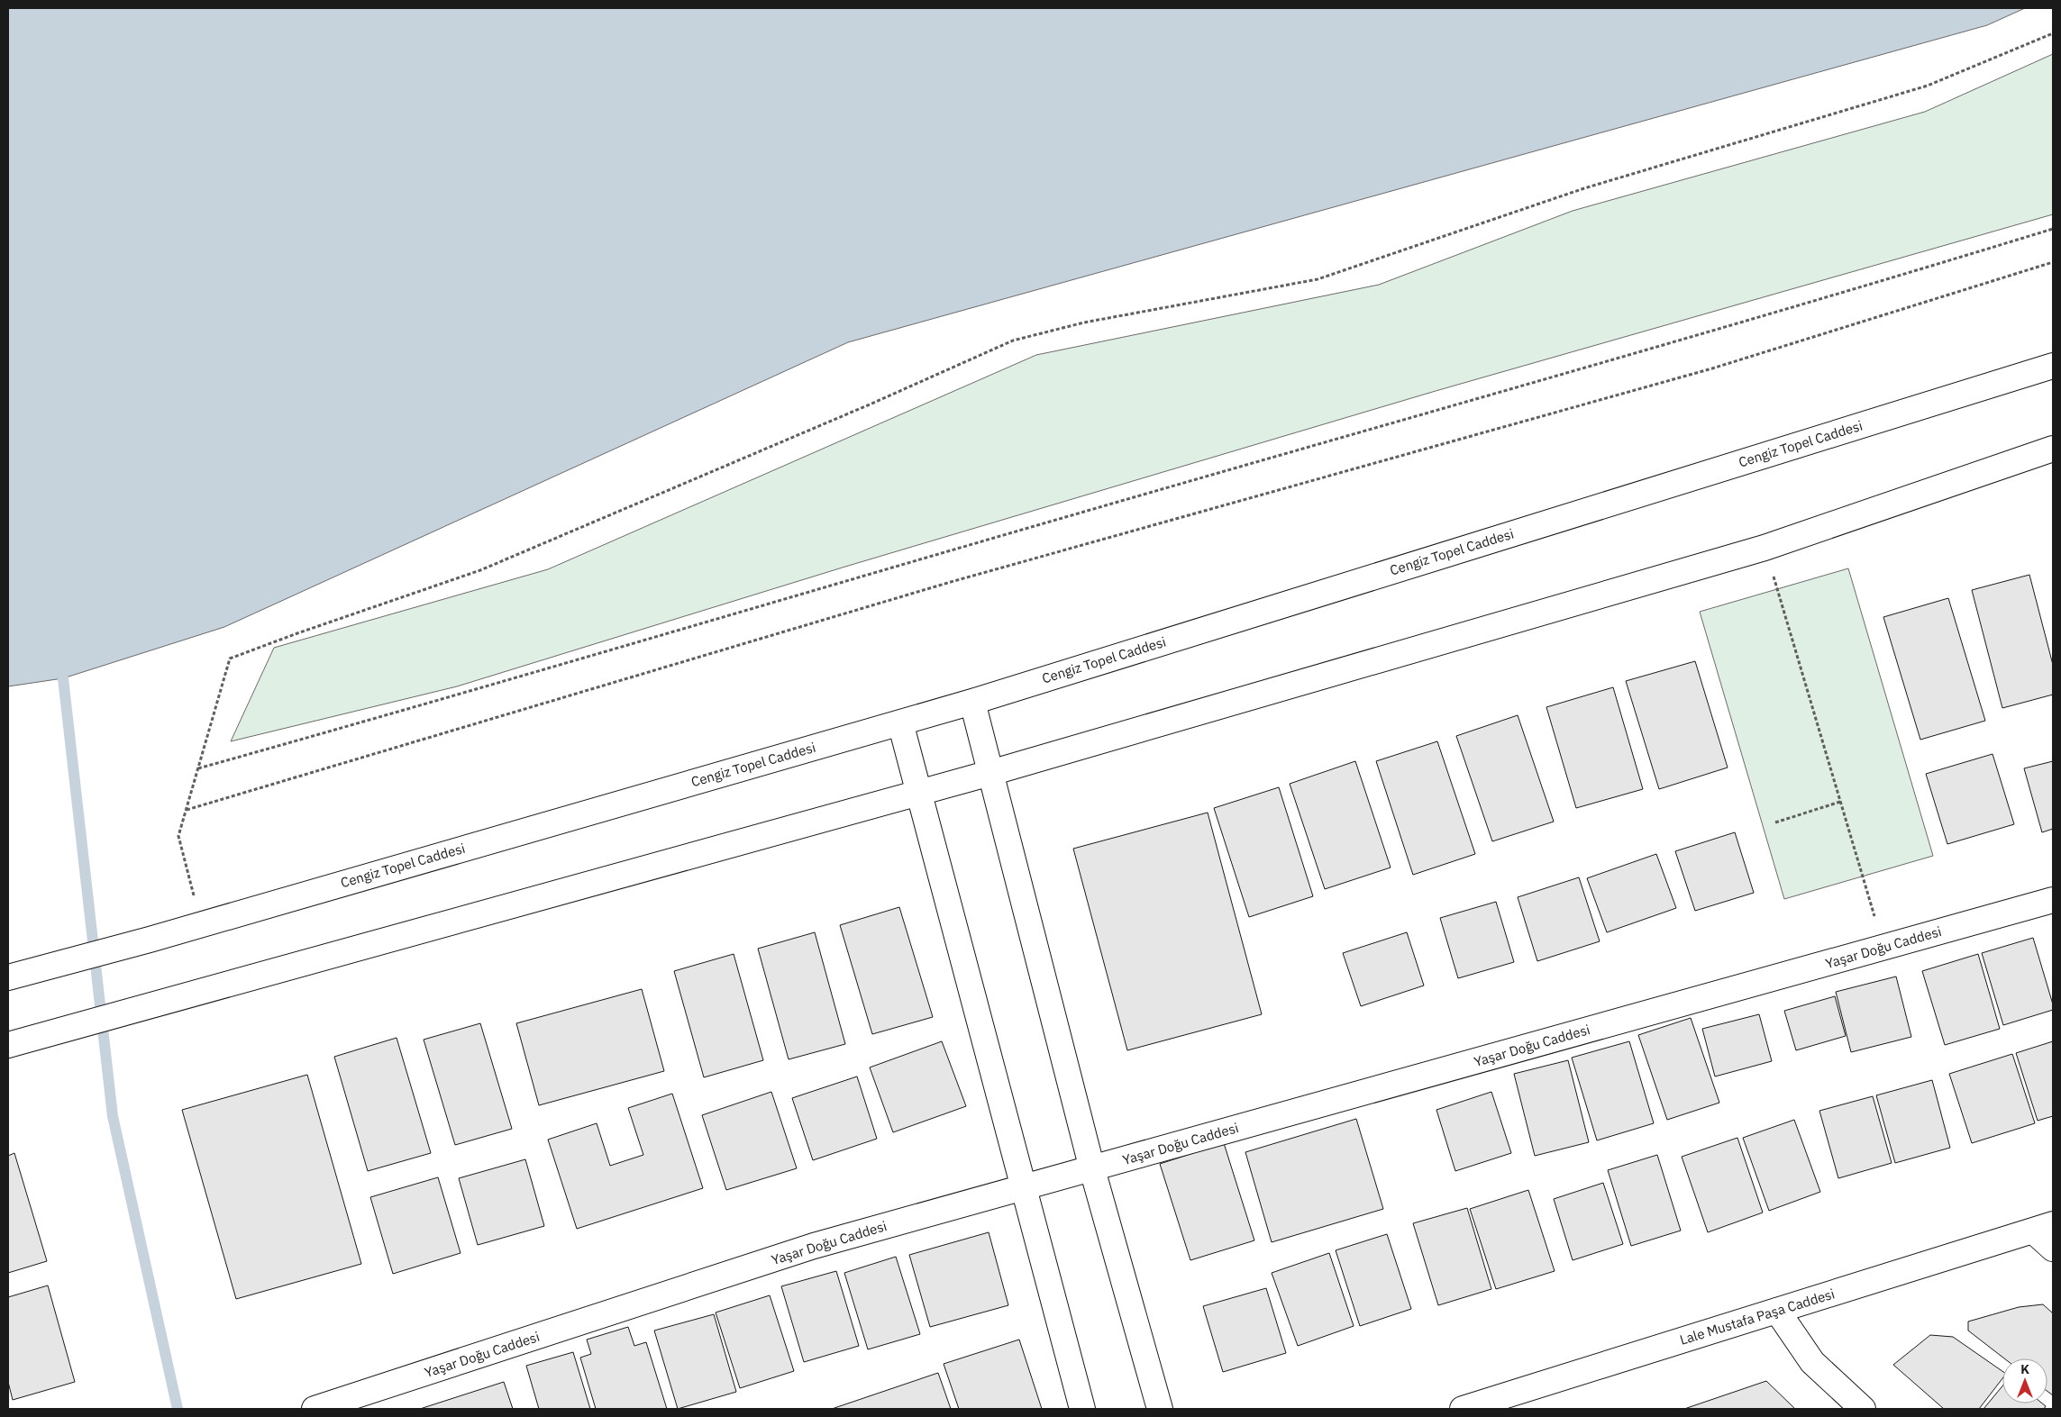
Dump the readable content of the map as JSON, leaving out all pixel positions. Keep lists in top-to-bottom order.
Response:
{
  "streets": {
    "street": ["Cengiz Topel Caddesi", "Yaşar Doğu Caddesi", "Lale Mustafa Paşa Caddesi"]
  },
  "north": "top"
}
